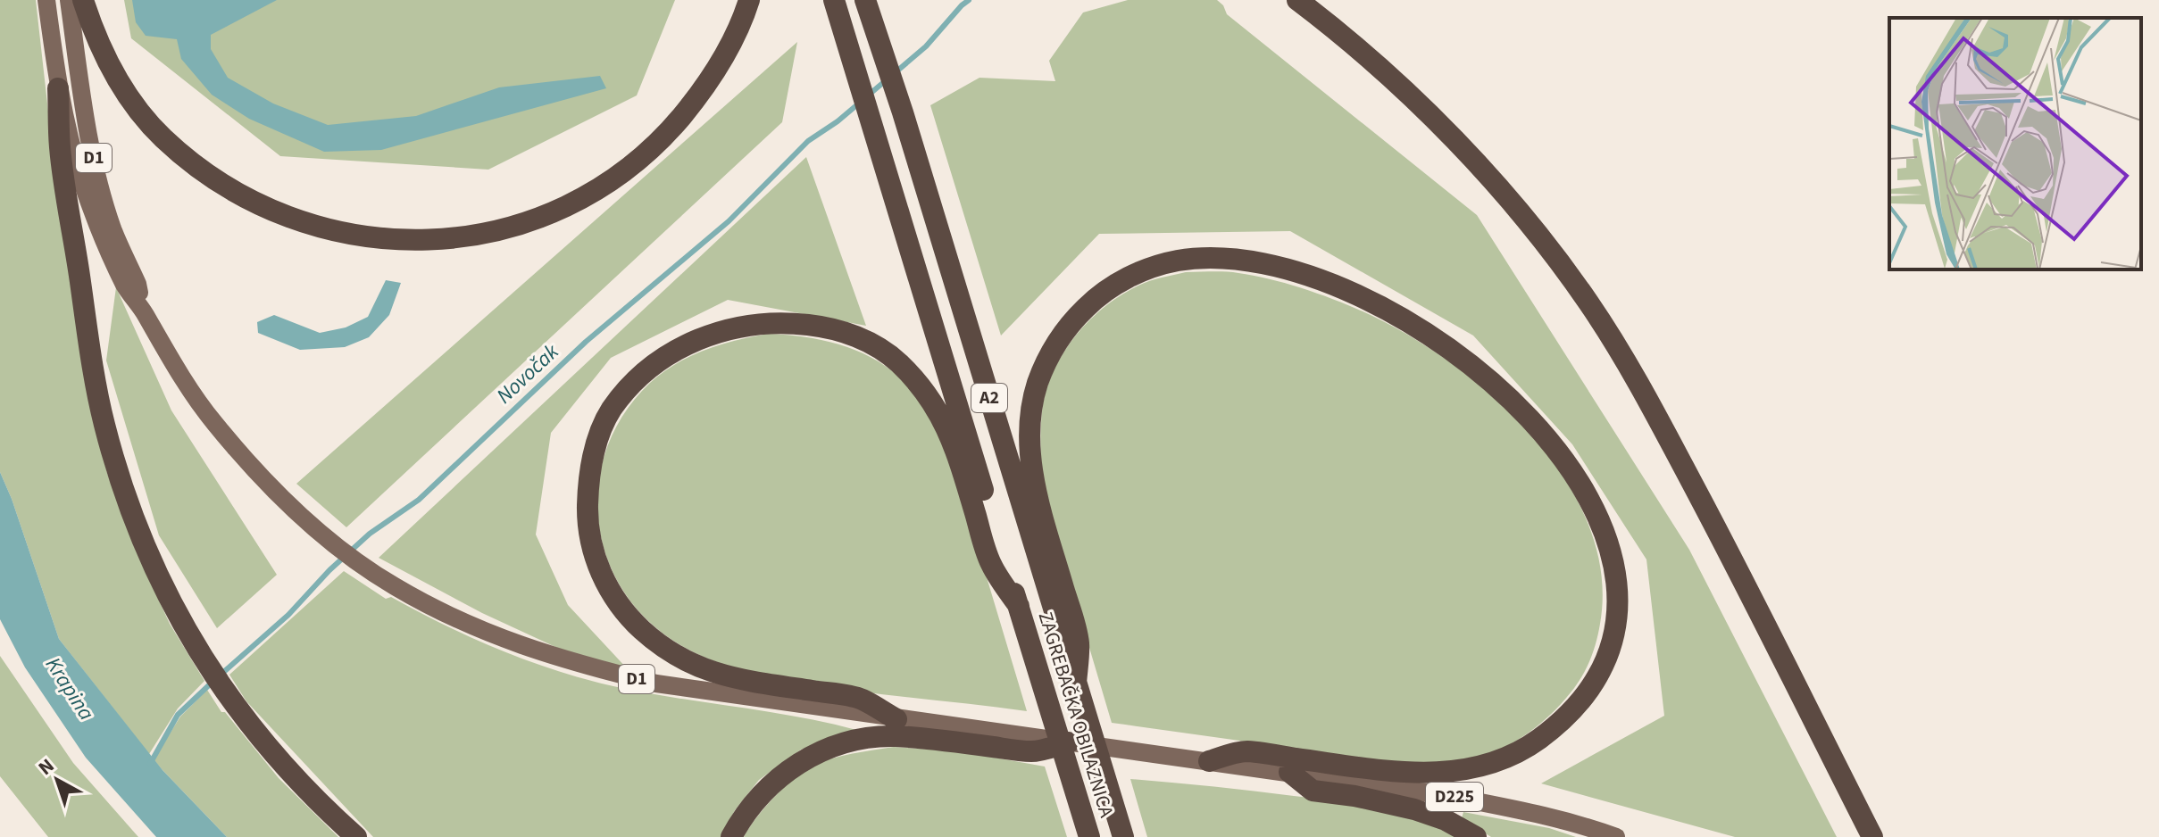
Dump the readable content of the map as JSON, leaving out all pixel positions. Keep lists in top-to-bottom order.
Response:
{
  "streets": {
    "highway": ["A2", "ZAGREBAČKA OBILAZNICA"],
    "main road": ["D1", "D225"]
  },
  "crossings": [
    ["A2", "ZAGREBAČKA OBILAZNICA"]
  ],
  "water": ["Novočak", "Krapina"],
  "north": "top left"
}
